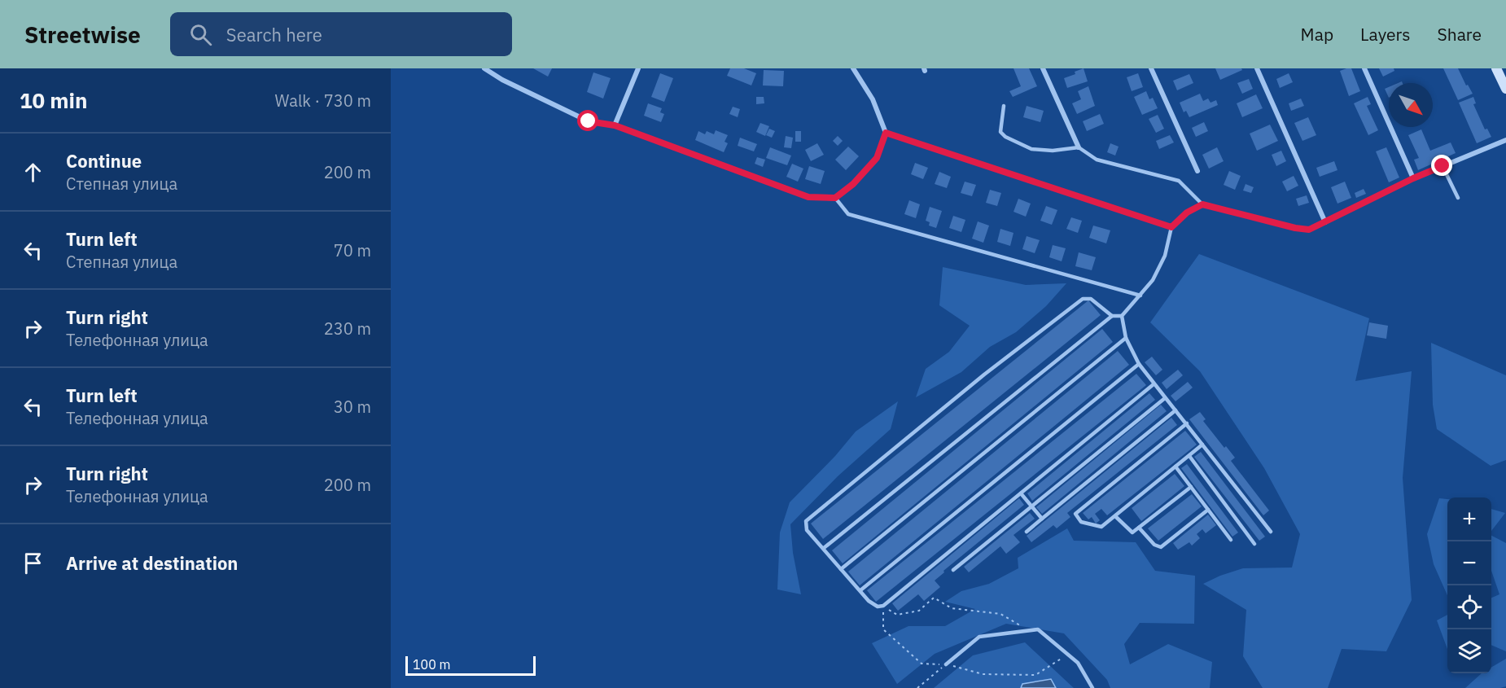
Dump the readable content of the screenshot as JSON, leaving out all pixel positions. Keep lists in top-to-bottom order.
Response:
{
  "scale_bar": "100 m",
  "north": "bottom right",
  "page": {
    "header": "Streetwise",
    "search": "Search here",
    "nav": ["Map", "Layers", "Share"],
    "heading": ["10 min", "Walk · 730 m"],
    "list": [
      ["Continue", "Степная улица", "200 m"],
      ["Turn left", "Степная улица", "70 m"],
      ["Turn right", "Телефонная улица", "230 m"],
      ["Turn left", "Телефонная улица", "30 m"],
      ["Turn right", "Телефонная улица", "200 m"],
      "Arrive at destination"
    ],
    "map_buttons": ["+", "−"],
    "scale": "100 m"
  }
}
